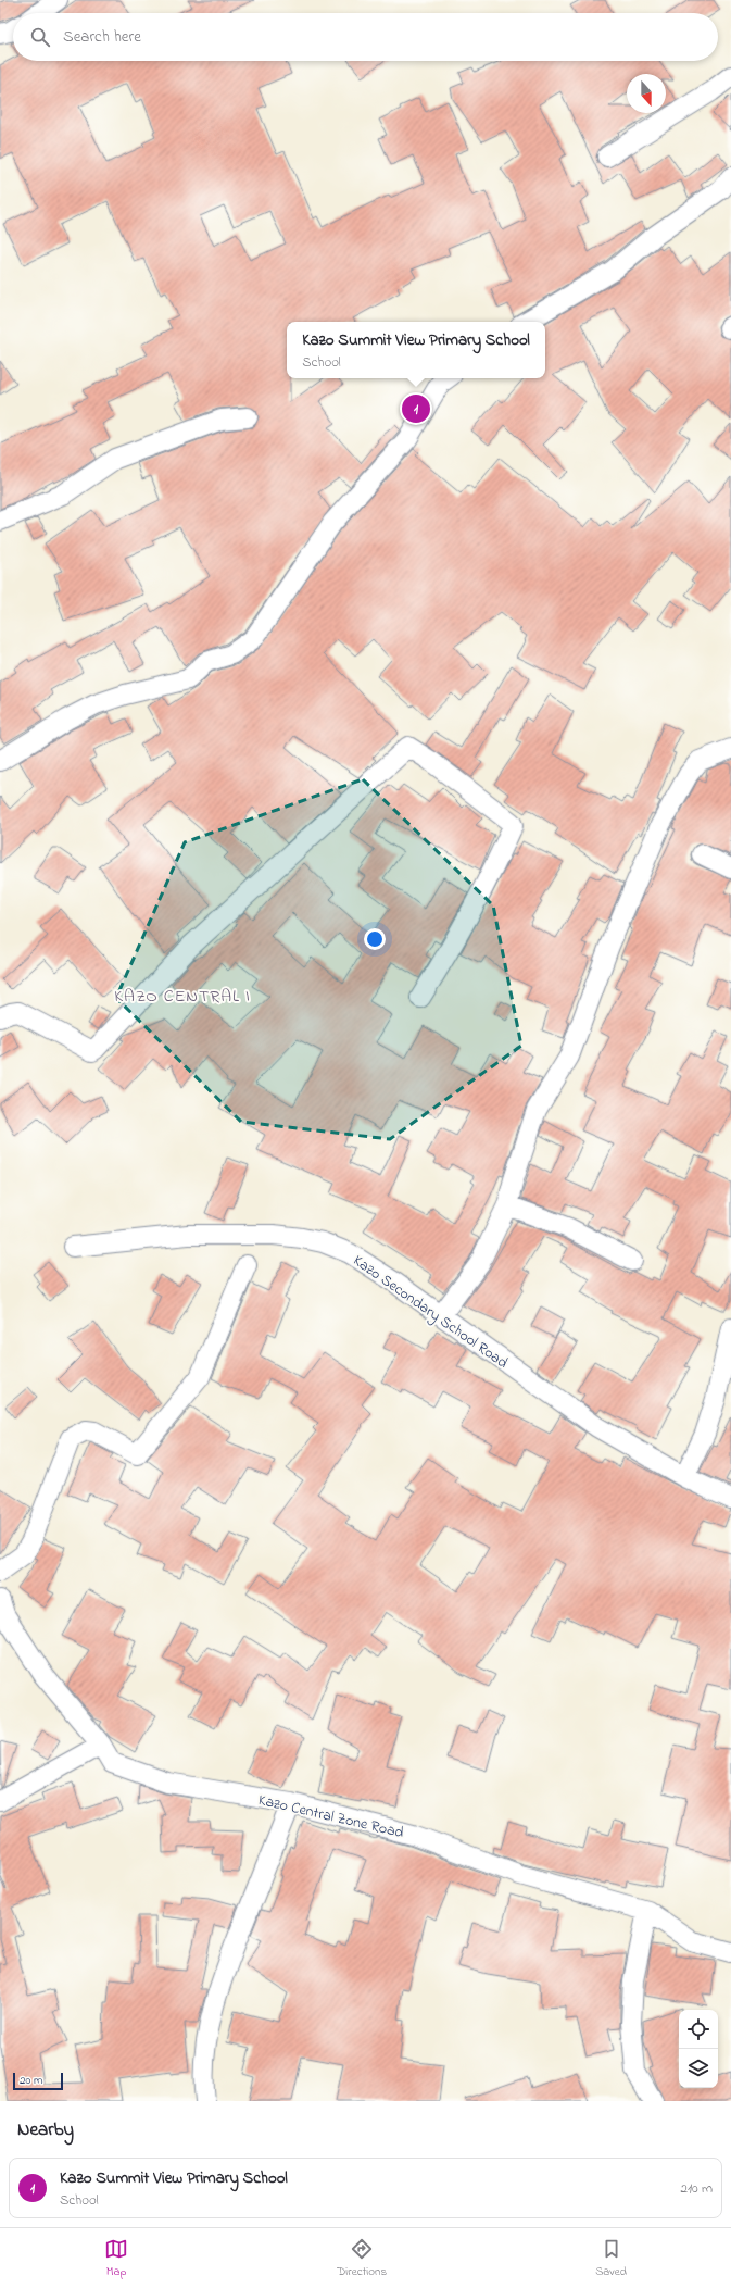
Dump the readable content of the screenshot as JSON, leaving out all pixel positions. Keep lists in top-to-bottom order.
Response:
{
  "streets": {
    "street": ["Kazo Secondary School Road", "Kazo Central Zone Road"]
  },
  "districts": ["KAZO CENTRAL I"],
  "scale_bar": "20 m",
  "north": "bottom",
  "page": {
    "search": "Search here",
    "popup": ["Kazo Summit View Primary School", "School"],
    "pins": "1",
    "scale": "20 m",
    "heading": "Nearby",
    "list": [
      {
        "mark": "1",
        "name": "Kazo Summit View Primary School",
        "note": "School",
        "value": "210 m"
      }
    ],
    "nav": ["Map", "Directions", "Saved"]
  }
}
